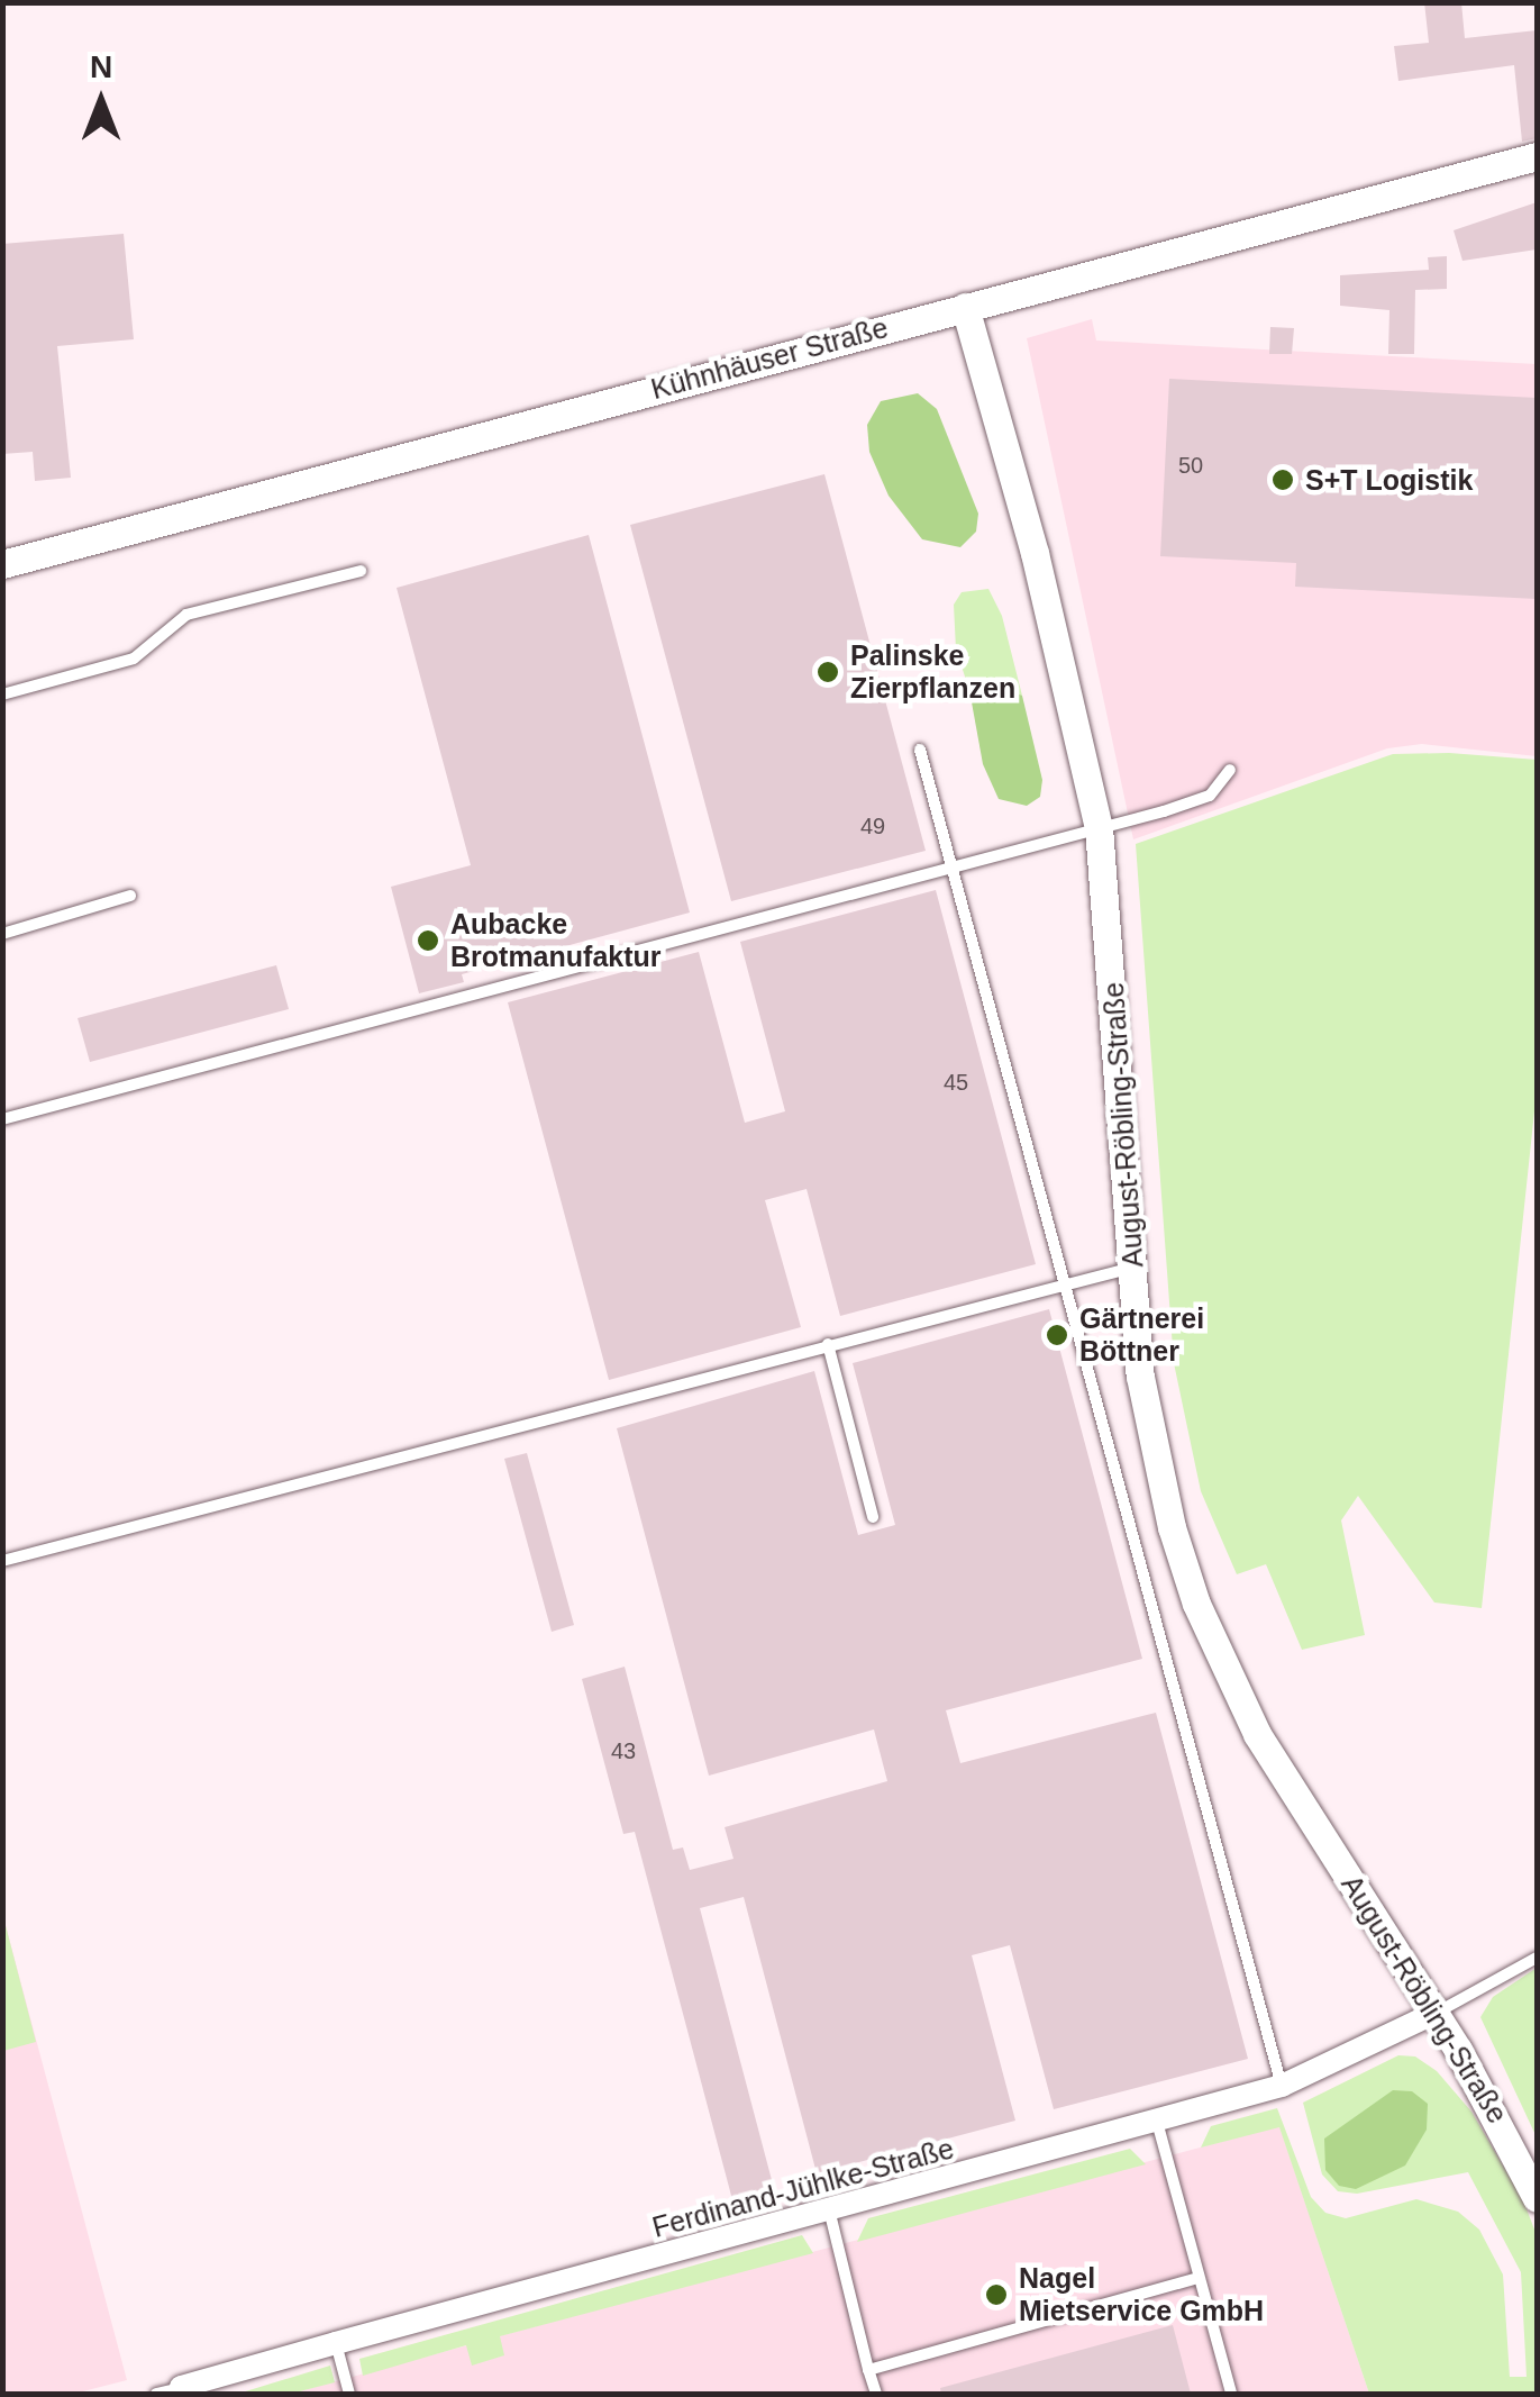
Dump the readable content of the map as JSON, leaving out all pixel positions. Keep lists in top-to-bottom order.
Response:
{
  "streets": {
    "street": ["Kühnhäuser Straße", "August-Röbling-Straße", "Ferdinand-Jühlke-Straße"]
  },
  "crossings": [
    ["Kühnhäuser Straße", "August-Röbling-Straße"],
    ["August-Röbling-Straße", "Ferdinand-Jühlke-Straße"]
  ],
  "places": [
    "S+T Logistik",
    "Palinske Zierpflanzen",
    "Aubacke Brotmanufaktur",
    "Gärtnerei Böttner",
    "Nagel Mietservice GmbH"
  ],
  "house_numbers": [
    "50",
    "49",
    "45",
    "43"
  ],
  "north": "top"
}
